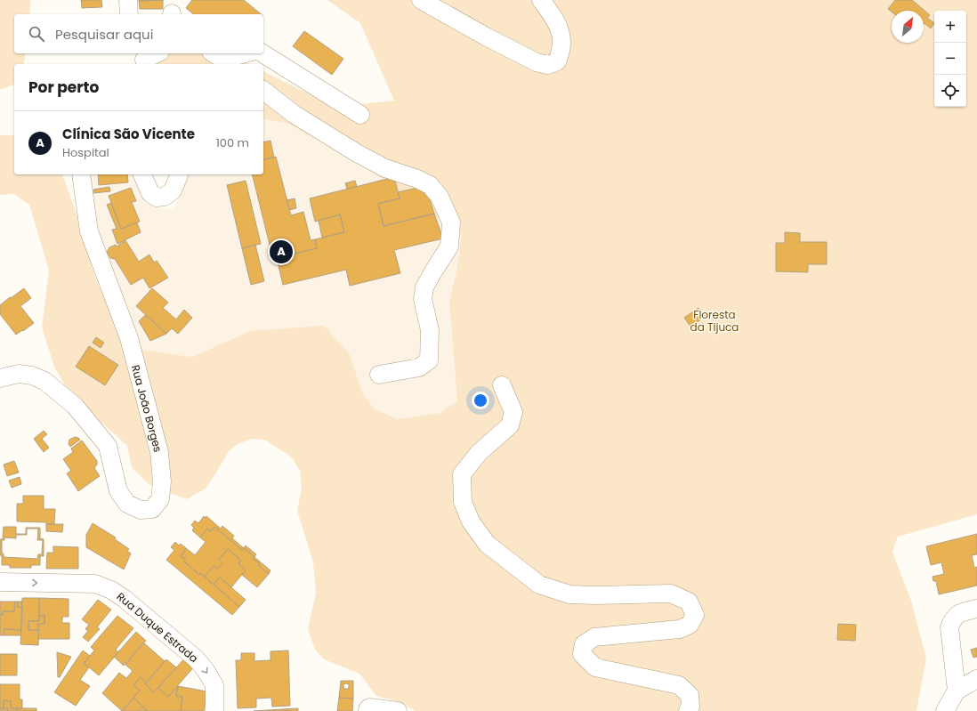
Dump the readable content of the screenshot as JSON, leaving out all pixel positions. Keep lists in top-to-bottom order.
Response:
{
  "streets": {
    "street": ["Rua João Borges", "Rua Duque Estrada"]
  },
  "one_way": ["Rua Duque Estrada"],
  "parks": ["Floresta da Tijuca"],
  "north": "top right",
  "page": {
    "map_buttons": ["+", "−"],
    "search": "Pesquisar aqui",
    "heading": "Por perto",
    "list": [
      {
        "mark": "A",
        "name": "Clínica São Vicente",
        "note": "Hospital",
        "value": "100 m"
      }
    ],
    "pins": "A"
  }
}
